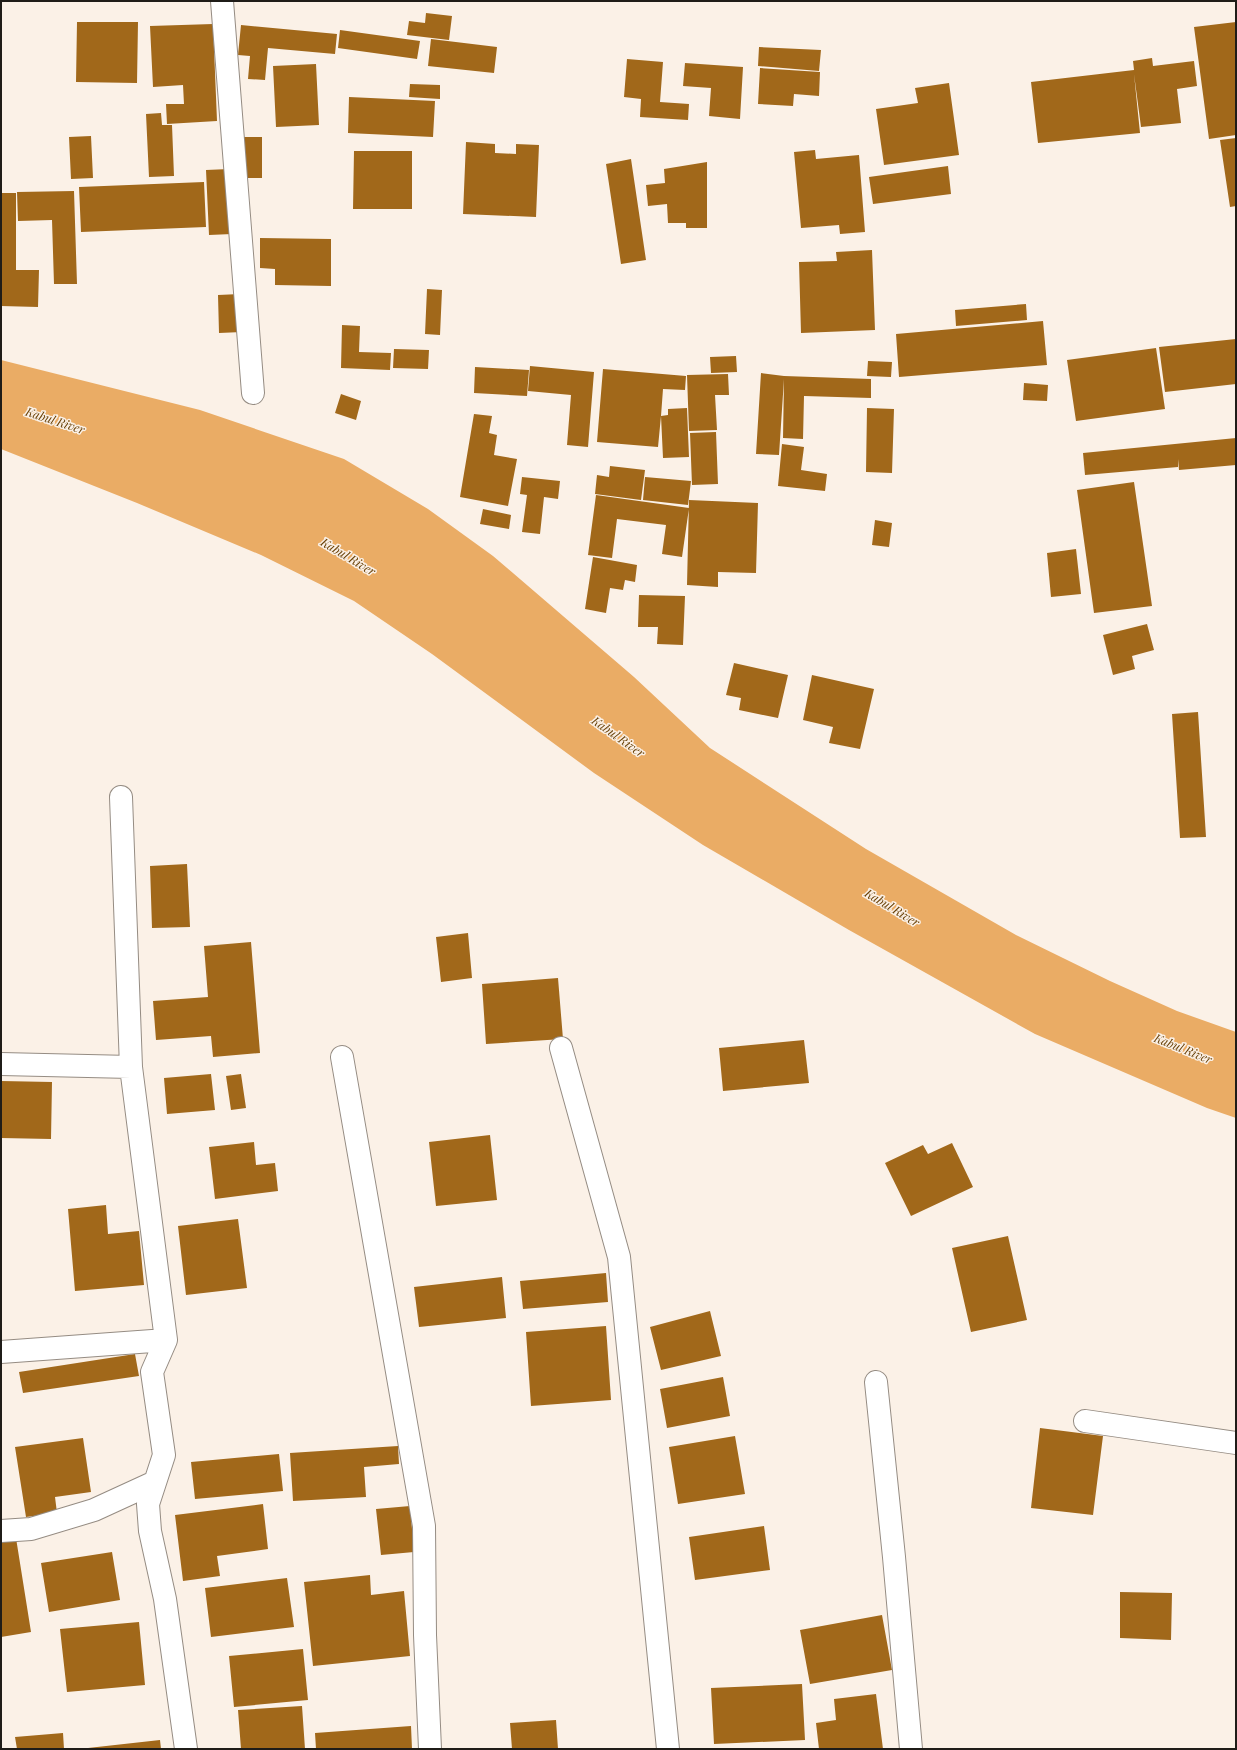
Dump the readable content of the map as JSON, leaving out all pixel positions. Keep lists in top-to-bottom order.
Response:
{
  "water": ["Kabul River"]
}
